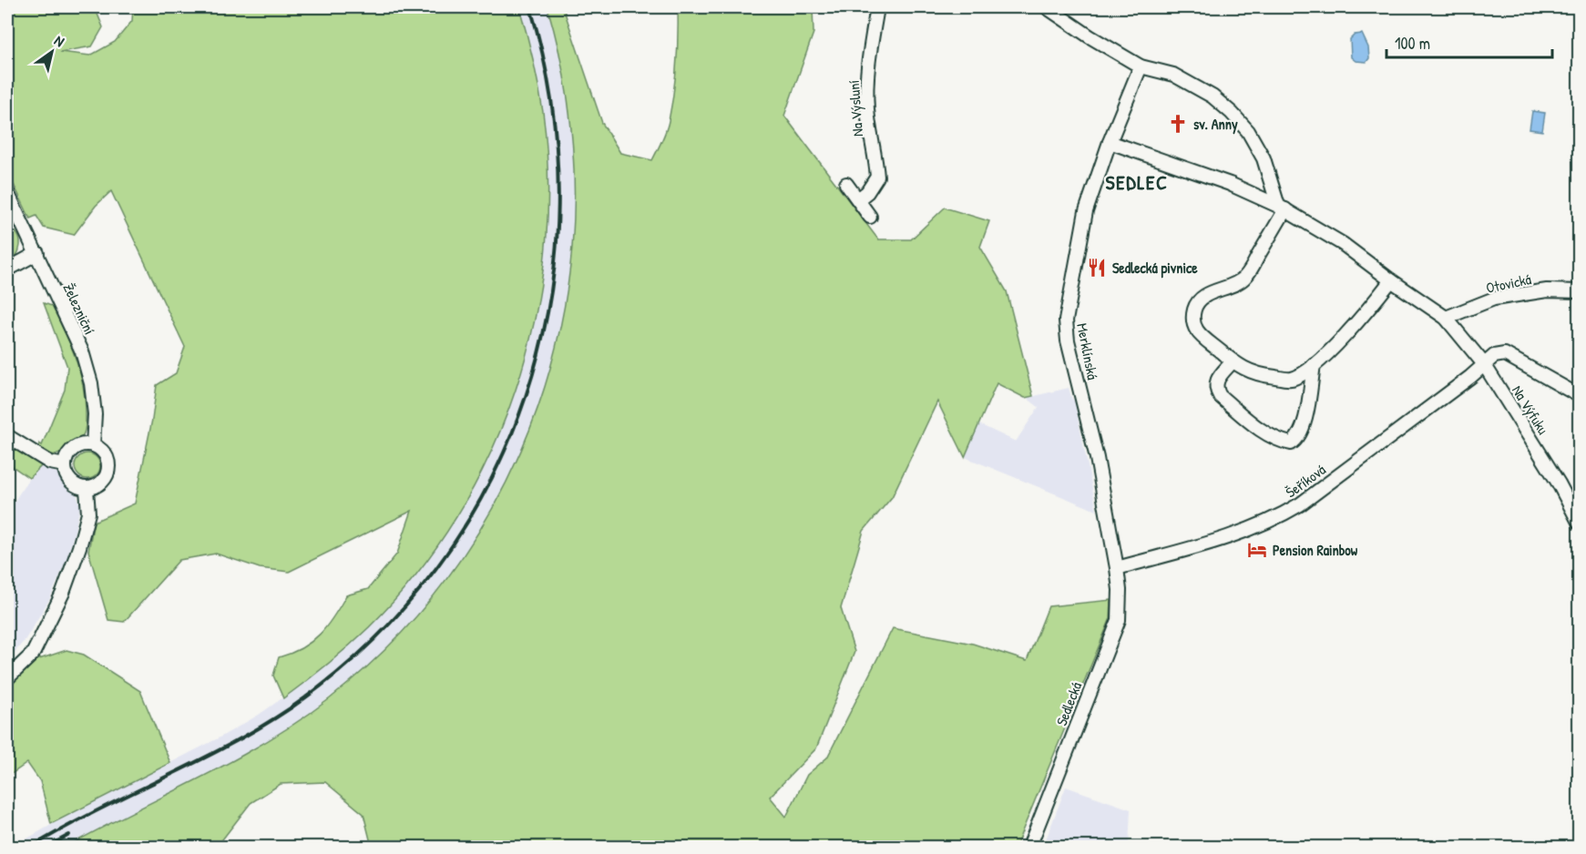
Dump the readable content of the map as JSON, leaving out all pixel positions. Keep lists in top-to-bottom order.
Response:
{
  "streets": {
    "street": [
      "Na Výsluní",
      "Otovická",
      "Železniční",
      "Merklínská",
      "Na Výfuku",
      "Šeříková",
      "Sedlecká"
    ]
  },
  "crossings": [
    ["Otovická", "Na Výfuku"],
    ["Merklínská", "Šeříková"],
    ["Merklínská", "Sedlecká"],
    ["Na Výfuku", "Šeříková"],
    ["Šeříková", "Sedlecká"]
  ],
  "districts": ["SEDLEC"],
  "places": {
    "church": ["sv. Anny"],
    "restaurant": ["Sedlecká pivnice"],
    "hotel": ["Pension Rainbow"]
  },
  "scale_bar": "100 m",
  "north": "top right"
}
